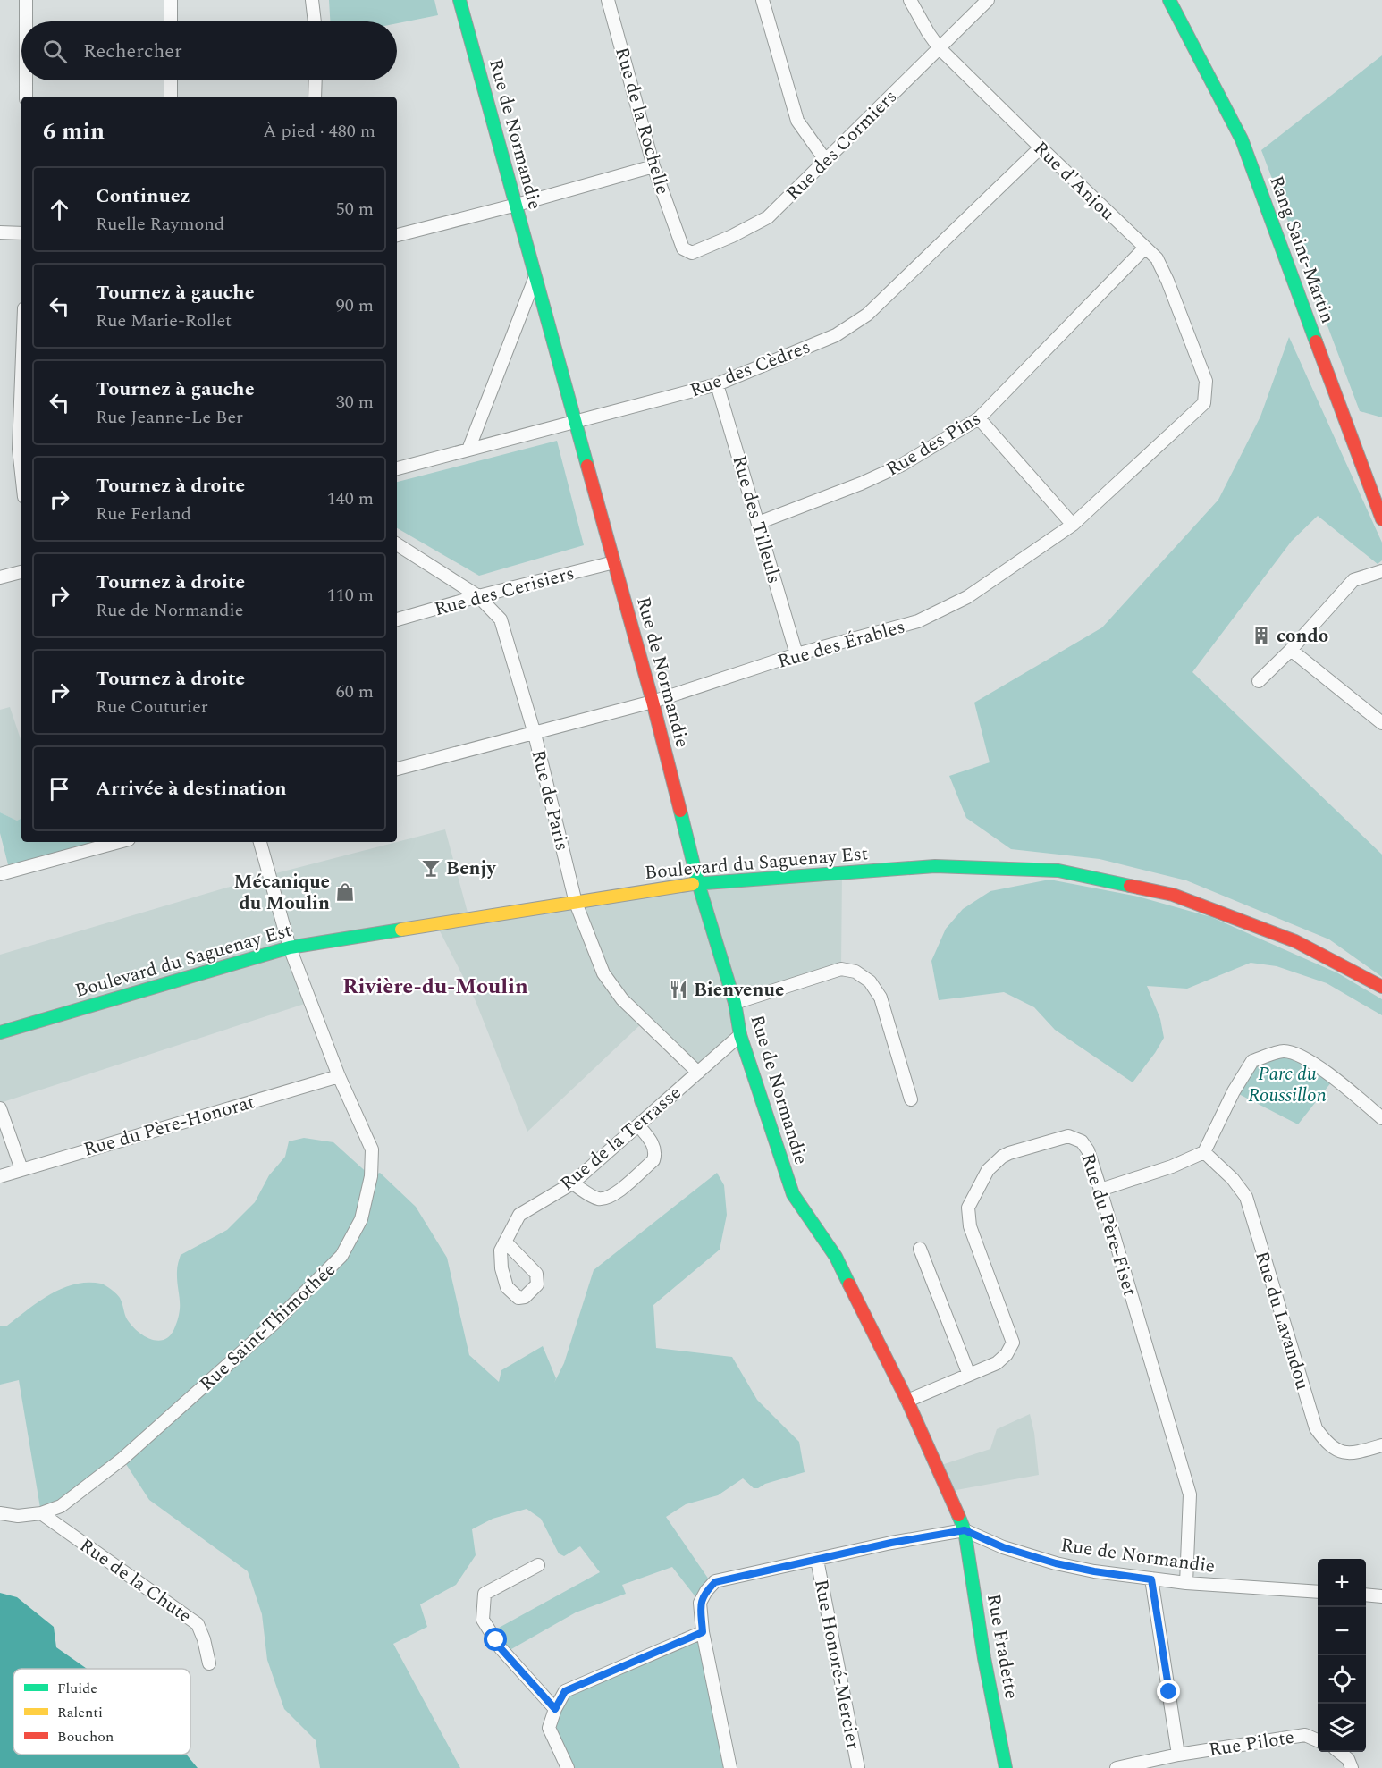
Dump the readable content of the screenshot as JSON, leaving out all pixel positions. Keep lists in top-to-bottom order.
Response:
{
  "streets": {
    "street": [
      "Rue de la Rochelle",
      "Rue de Normandie",
      "Rue des Cormiers",
      "Rue d'Anjou",
      "Rang Saint-Martin",
      "Rue des Cèdres",
      "Rue des Pins",
      "Rue des Tilleuls",
      "Rue des Cerisiers",
      "Rue des Érables",
      "Rue de Paris",
      "Boulevard du Saguenay Est",
      "Rue du Père-Honorat",
      "Rue de la Terrasse",
      "Rue du Père-Fiset",
      "Rue du Lavandou",
      "Rue Saint-Thimothée",
      "Rue de la Chute",
      "Rue Fradette",
      "Rue Honoré-Mercier",
      "Rue Pilote"
    ]
  },
  "crossings": [
    ["Rue de la Rochelle", "Rue des Cormiers"],
    ["Rue de Normandie", "Rue des Cèdres"],
    ["Rue de Normandie", "Rue des Cerisiers"],
    ["Rue de Normandie", "Rue des Érables"],
    ["Rue de Normandie", "Boulevard du Saguenay Est"],
    ["Rue de Normandie", "Rue de la Terrasse"],
    ["Rue de Normandie", "Rue du Père-Fiset"],
    ["Rue de Normandie", "Rue Fradette"],
    ["Rue des Cormiers", "Rue d'Anjou"],
    ["Rue d'Anjou", "Rue des Cèdres"],
    ["Rue d'Anjou", "Rue des Pins"],
    ["Rue d'Anjou", "Rue des Érables"],
    ["Rue des Cèdres", "Rue des Tilleuls"],
    ["Rue des Pins", "Rue des Tilleuls"],
    ["Rue des Tilleuls", "Rue des Érables"],
    ["Rue des Cerisiers", "Rue de Paris"],
    ["Rue des Érables", "Rue de Paris"],
    ["Rue de Paris", "Boulevard du Saguenay Est"],
    ["Rue de Paris", "Rue de la Terrasse"],
    ["Boulevard du Saguenay Est", "Rue Saint-Thimothée"],
    ["Rue du Père-Honorat", "Rue Saint-Thimothée"],
    ["Rue Saint-Thimothée", "Rue de la Chute"]
  ],
  "districts": ["Rivière-du-Moulin"],
  "parks": ["Parc du Roussillon"],
  "places": {
    "building": ["condo"],
    "bar": ["Benjy"],
    "shop": ["Mécanique du Moulin"],
    "restaurant": ["Bienvenue"]
  },
  "legend": ["Fluide", "Ralenti", "Bouchon"],
  "page": {
    "search": "Rechercher",
    "heading": ["6 min", "À pied · 480 m"],
    "list": [
      ["Continuez", "Ruelle Raymond", "50 m"],
      ["Tournez à gauche", "Rue Marie-Rollet", "90 m"],
      ["Tournez à gauche", "Rue Jeanne-Le Ber", "30 m"],
      ["Tournez à droite", "Rue Ferland", "140 m"],
      ["Tournez à droite", "Rue de Normandie", "110 m"],
      ["Tournez à droite", "Rue Couturier", "60 m"],
      "Arrivée à destination"
    ],
    "map_buttons": ["+", "−"]
  }
}
